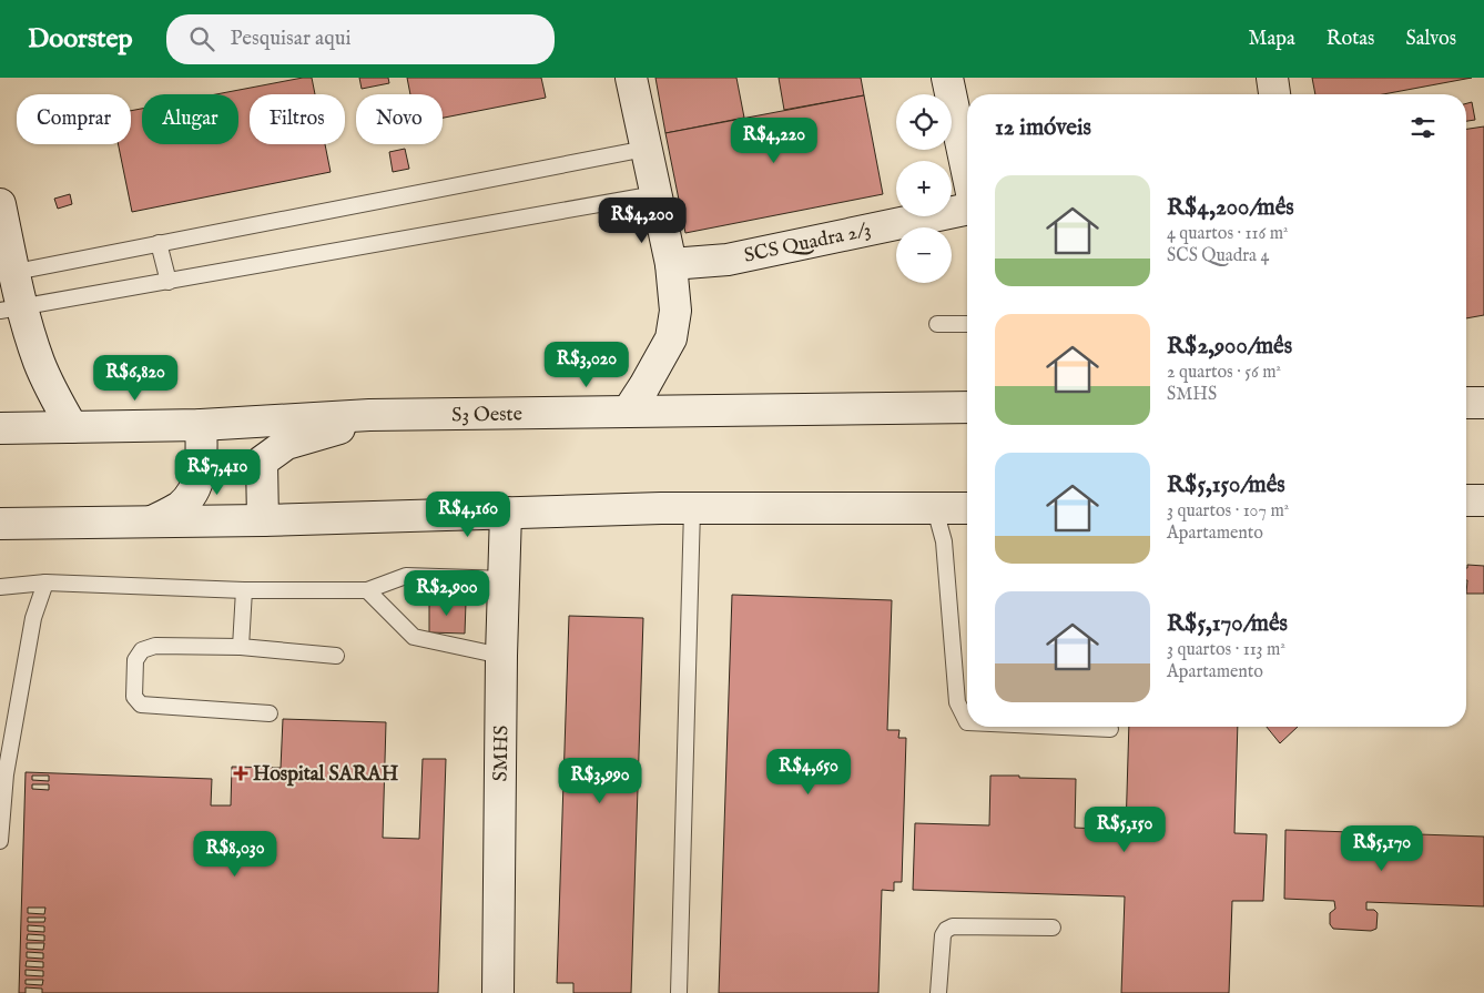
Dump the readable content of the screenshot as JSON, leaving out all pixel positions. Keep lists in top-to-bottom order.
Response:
{
  "streets": {
    "main road": ["SCS Quadra 2/3", "S3 Oeste", "SMHS"]
  },
  "places": {
    "health": ["Hospital SARAH"]
  },
  "page": {
    "header": "Doorstep",
    "search": "Pesquisar aqui",
    "nav": ["Mapa", "Rotas", "Salvos"],
    "map_buttons": ["+", "−"],
    "chip": [
      "Comprar",
      "Alugar",
      "Filtros",
      "Novo"
    ],
    "heading": "12 imóveis",
    "price": [
      "R$4,220",
      "R$4,200",
      "R$3,020",
      "R$6,820",
      "R$7,410",
      "R$4,160",
      "R$2,900",
      "R$4,650",
      "R$3,990",
      "R$5,150",
      "R$5,170",
      "R$8,030"
    ],
    "list": [
      {
        "name": "R$4,200/mês",
        "note": "4 quartos · 116 m² · SCS Quadra 4"
      },
      {
        "name": "R$2,900/mês",
        "note": "2 quartos · 56 m² · SMHS"
      },
      {
        "name": "R$5,150/mês",
        "note": "3 quartos · 107 m² · Apartamento"
      },
      {
        "name": "R$5,170/mês",
        "note": "3 quartos · 113 m² · Apartamento"
      }
    ]
  }
}
